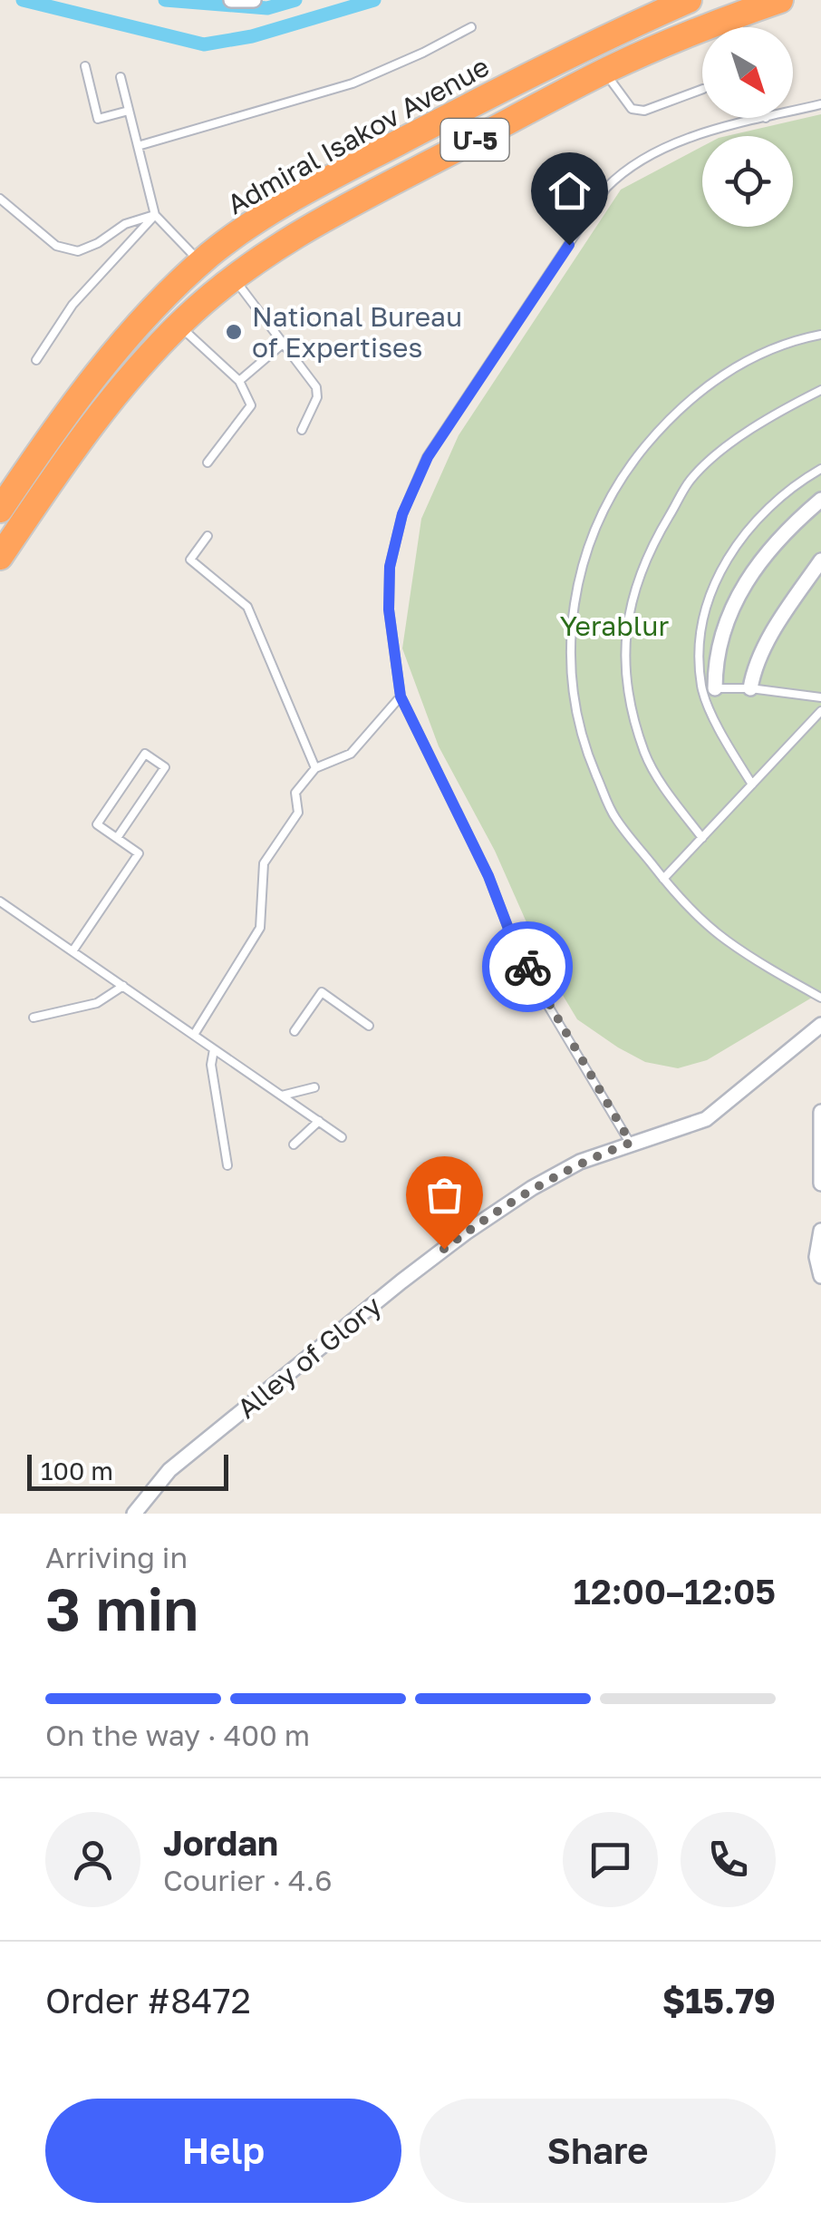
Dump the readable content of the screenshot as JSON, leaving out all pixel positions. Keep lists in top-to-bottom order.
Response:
{
  "streets": {
    "highway": ["Admiral Isakov Avenue", "Մ-5"],
    "street": ["Alley of Glory"]
  },
  "parks": ["Yerablur"],
  "places": ["National Bureau of Expertises"],
  "scale_bar": "100 m",
  "north": "bottom right",
  "page": {
    "scale": "100 m",
    "heading": ["3 min", "Arriving in", "12:00–12:05"],
    "panel": [
      "Jordan",
      "Courier · 4.6",
      "Order #8472",
      "$15.79"
    ],
    "bar": "On the way · 400 m",
    "buttons": ["Help", "Share"]
  }
}
